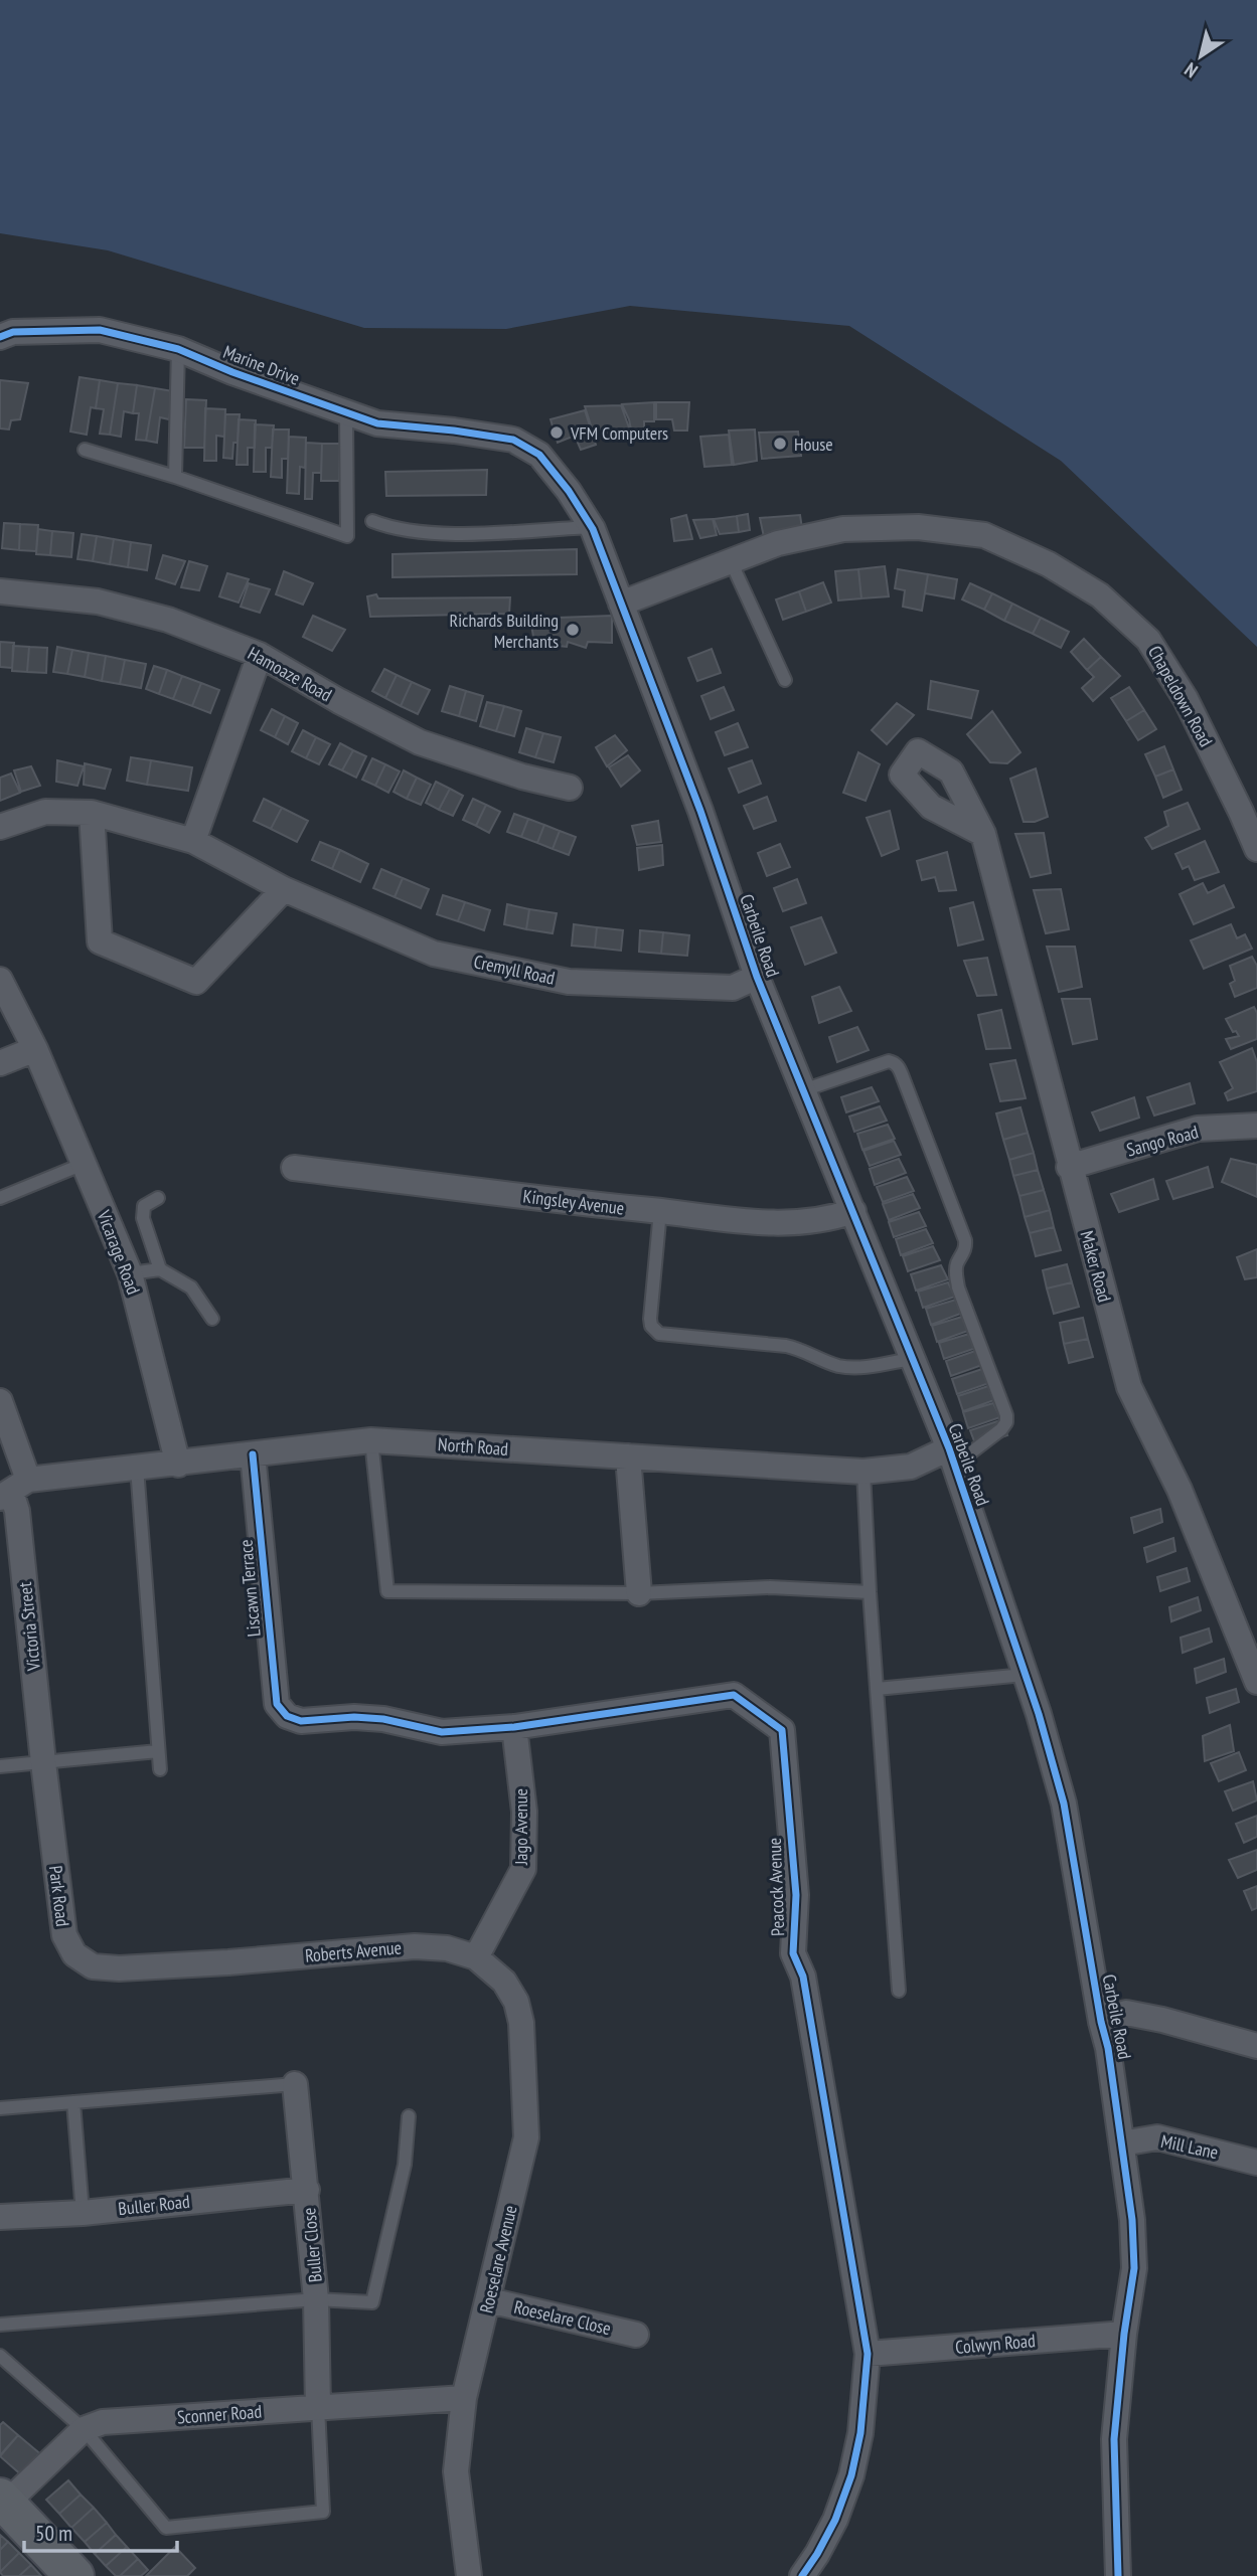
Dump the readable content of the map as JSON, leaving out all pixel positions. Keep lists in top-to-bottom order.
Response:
{
  "streets": {
    "street": [
      "Marine Drive",
      "Hamoaze Road",
      "Chapeldown Road",
      "Carbeile Road",
      "Cremyll Road",
      "Sango Road",
      "Kingsley Avenue",
      "Vicarage Road",
      "Maker Road",
      "North Road",
      "Liscawn Terrace",
      "Victoria Street",
      "Jago Avenue",
      "Peacock Avenue",
      "Park Road",
      "Roberts Avenue",
      "Mill Lane",
      "Buller Road",
      "Buller Close",
      "Roeselare Avenue",
      "Roeselare Close",
      "Colwyn Road",
      "Sconner Road"
    ]
  },
  "crossings": [
    ["Marine Drive", "Carbeile Road"],
    ["Chapeldown Road", "Carbeile Road"],
    ["Carbeile Road", "Cremyll Road"],
    ["Carbeile Road", "Kingsley Avenue"],
    ["Carbeile Road", "North Road"],
    ["Carbeile Road", "Mill Lane"],
    ["Carbeile Road", "Colwyn Road"],
    ["Sango Road", "Maker Road"],
    ["Vicarage Road", "North Road"],
    ["North Road", "Liscawn Terrace"],
    ["North Road", "Victoria Street"],
    ["Liscawn Terrace", "Peacock Avenue"],
    ["Victoria Street", "Park Road"],
    ["Jago Avenue", "Peacock Avenue"],
    ["Jago Avenue", "Roberts Avenue"],
    ["Jago Avenue", "Roeselare Avenue"],
    ["Peacock Avenue", "Colwyn Road"],
    ["Park Road", "Roberts Avenue"],
    ["Roberts Avenue", "Roeselare Avenue"],
    ["Buller Road", "Buller Close"],
    ["Buller Close", "Sconner Road"],
    ["Roeselare Avenue", "Roeselare Close"],
    ["Roeselare Avenue", "Sconner Road"]
  ],
  "places": ["VFM Computers", "House", "Richards Building Merchants"],
  "scale_bar": "50 m",
  "north": "bottom left"
}
